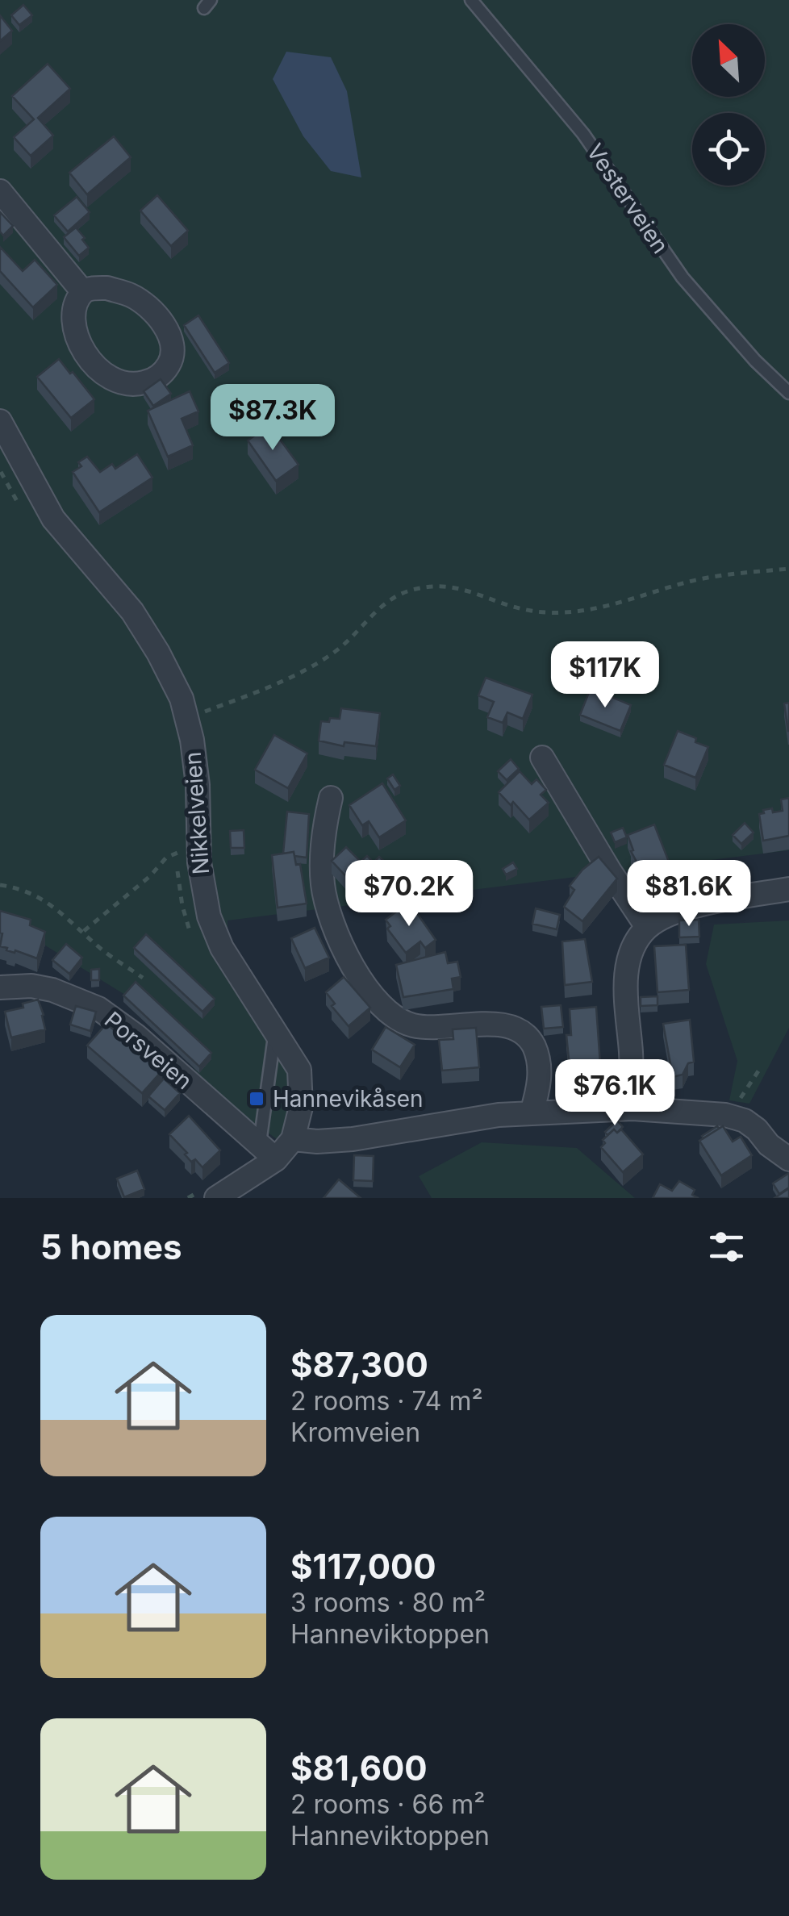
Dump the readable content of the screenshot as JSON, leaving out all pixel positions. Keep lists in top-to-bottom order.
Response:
{
  "streets": {
    "street": ["Nikkelveien", "Porsveien"],
    "lane": ["Vesterveien"]
  },
  "places": {
    "transit": ["Hannevikåsen"]
  },
  "north": "top left",
  "page": {
    "price": [
      "$87.3K",
      "$117K",
      "$70.2K",
      "$81.6K",
      "$76.1K"
    ],
    "heading": "5 homes",
    "list": [
      {
        "name": "$87,300",
        "note": "2 rooms · 74 m² · Kromveien"
      },
      {
        "name": "$117,000",
        "note": "3 rooms · 80 m² · Hanneviktoppen"
      },
      {
        "name": "$81,600",
        "note": "2 rooms · 66 m² · Hanneviktoppen"
      }
    ]
  }
}
